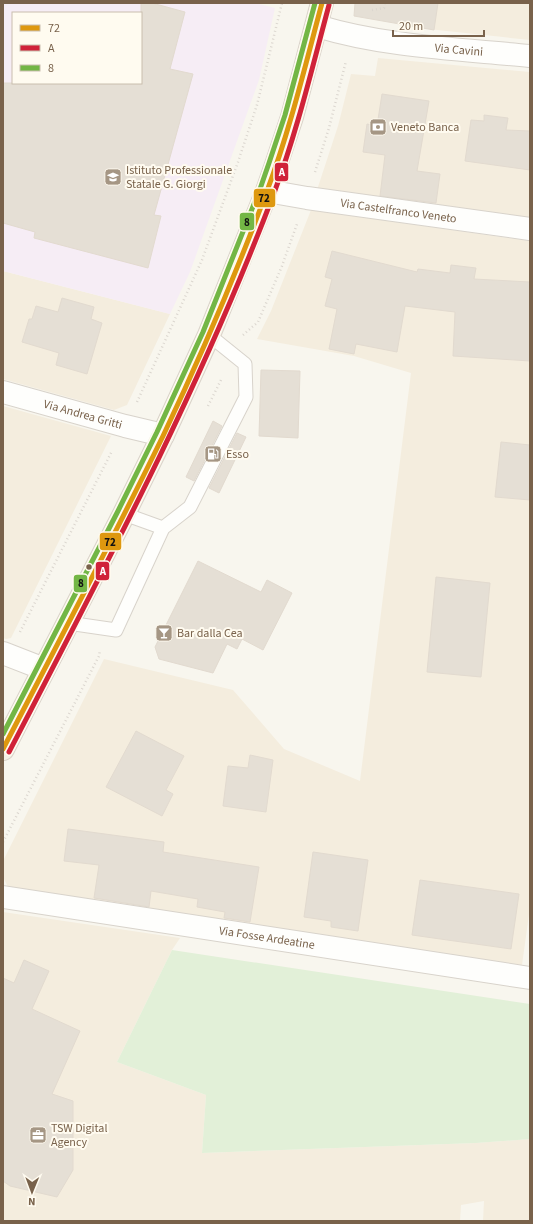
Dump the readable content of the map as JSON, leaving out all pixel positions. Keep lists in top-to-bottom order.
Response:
{
  "streets": {
    "street": [
      "Via Cavini",
      "Via Castelfranco Veneto",
      "Via Andrea Gritti",
      "Via Fosse Ardeatine"
    ]
  },
  "places": {
    "bank": ["Veneto Banca"],
    "school or university": ["Istituto Professionale Statale G. Giorgi"],
    "fuel station": ["Esso"],
    "bar": ["Bar dalla Cea"],
    "office": ["TSW Digital Agency"]
  },
  "lines": ["transit line 72", "transit line 8", "transit line A"],
  "legend": ["72", "A", "8"],
  "scale_bar": "20 m",
  "north": "bottom"
}
